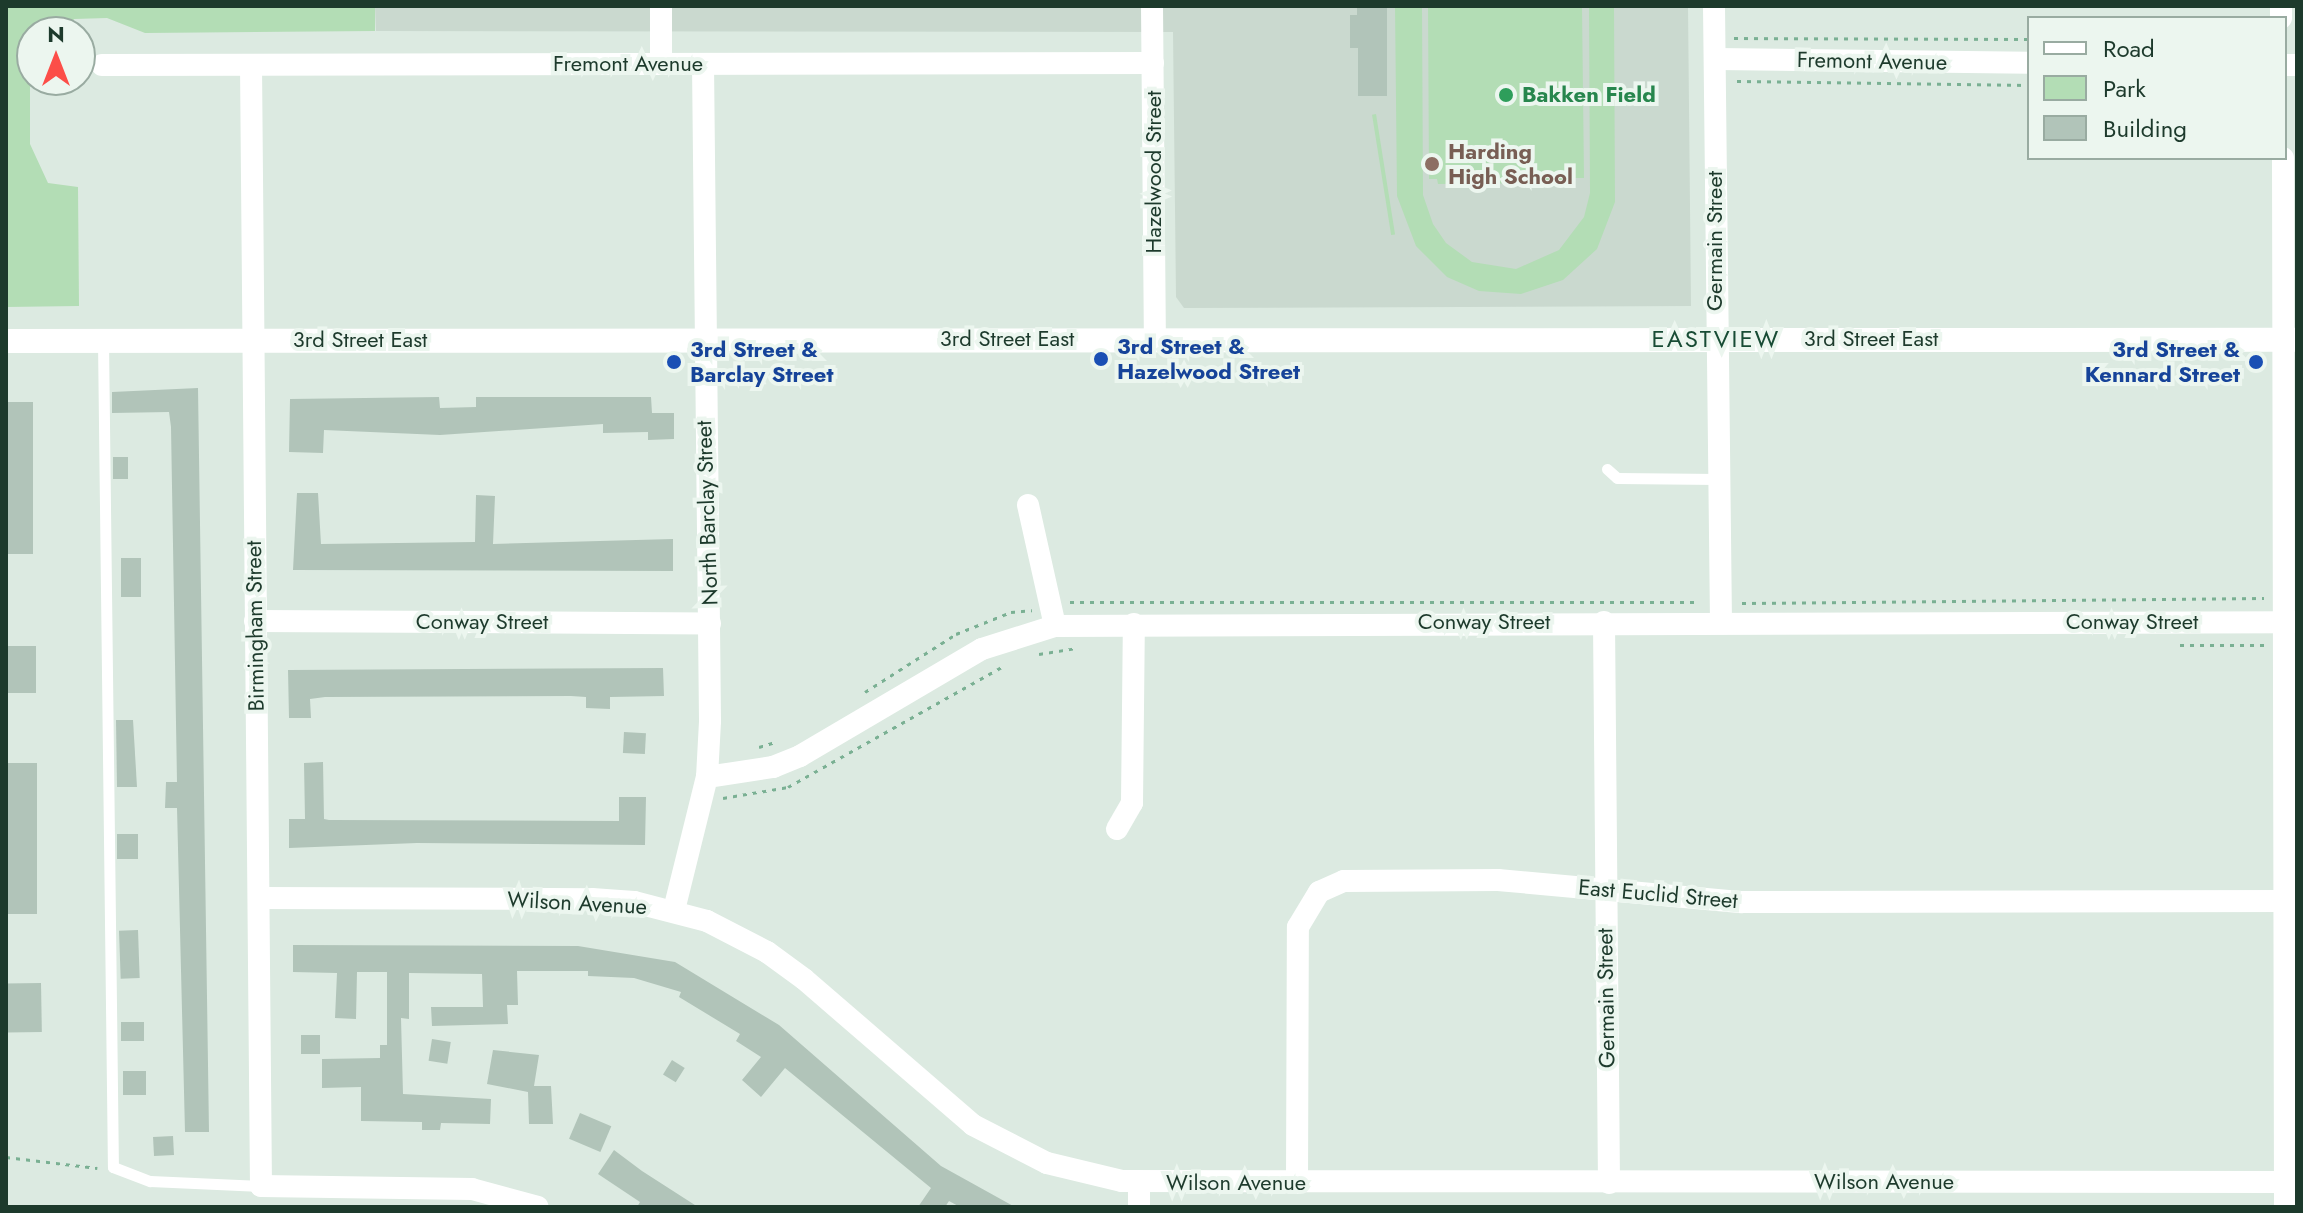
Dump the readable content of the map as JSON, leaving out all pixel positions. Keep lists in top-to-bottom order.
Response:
{
  "streets": {
    "street": [
      "Fremont Avenue",
      "Hazelwood Street",
      "Germain Street",
      "3rd Street East",
      "North Barclay Street",
      "Conway Street",
      "Birmingham Street",
      "East Euclid Street",
      "Wilson Avenue"
    ]
  },
  "crossings": [
    ["Fremont Avenue", "Hazelwood Street"],
    ["Fremont Avenue", "Germain Street"],
    ["Fremont Avenue", "North Barclay Street"],
    ["Fremont Avenue", "Birmingham Street"],
    ["Hazelwood Street", "3rd Street East"],
    ["Germain Street", "3rd Street East"],
    ["Germain Street", "Conway Street"],
    ["Germain Street", "East Euclid Street"],
    ["Germain Street", "Wilson Avenue"],
    ["3rd Street East", "North Barclay Street"],
    ["3rd Street East", "Birmingham Street"],
    ["North Barclay Street", "Conway Street"],
    ["North Barclay Street", "Wilson Avenue"],
    ["Conway Street", "Birmingham Street"],
    ["Birmingham Street", "Wilson Avenue"],
    ["East Euclid Street", "Wilson Avenue"]
  ],
  "districts": ["EASTVIEW"],
  "places": [
    "Bakken Field",
    "Harding High School",
    "3rd Street & Hazelwood Street",
    "3rd Street & Barclay Street",
    "3rd Street & Kennard Street"
  ],
  "legend": ["Road", "Park", "Building"],
  "north": "top"
}
